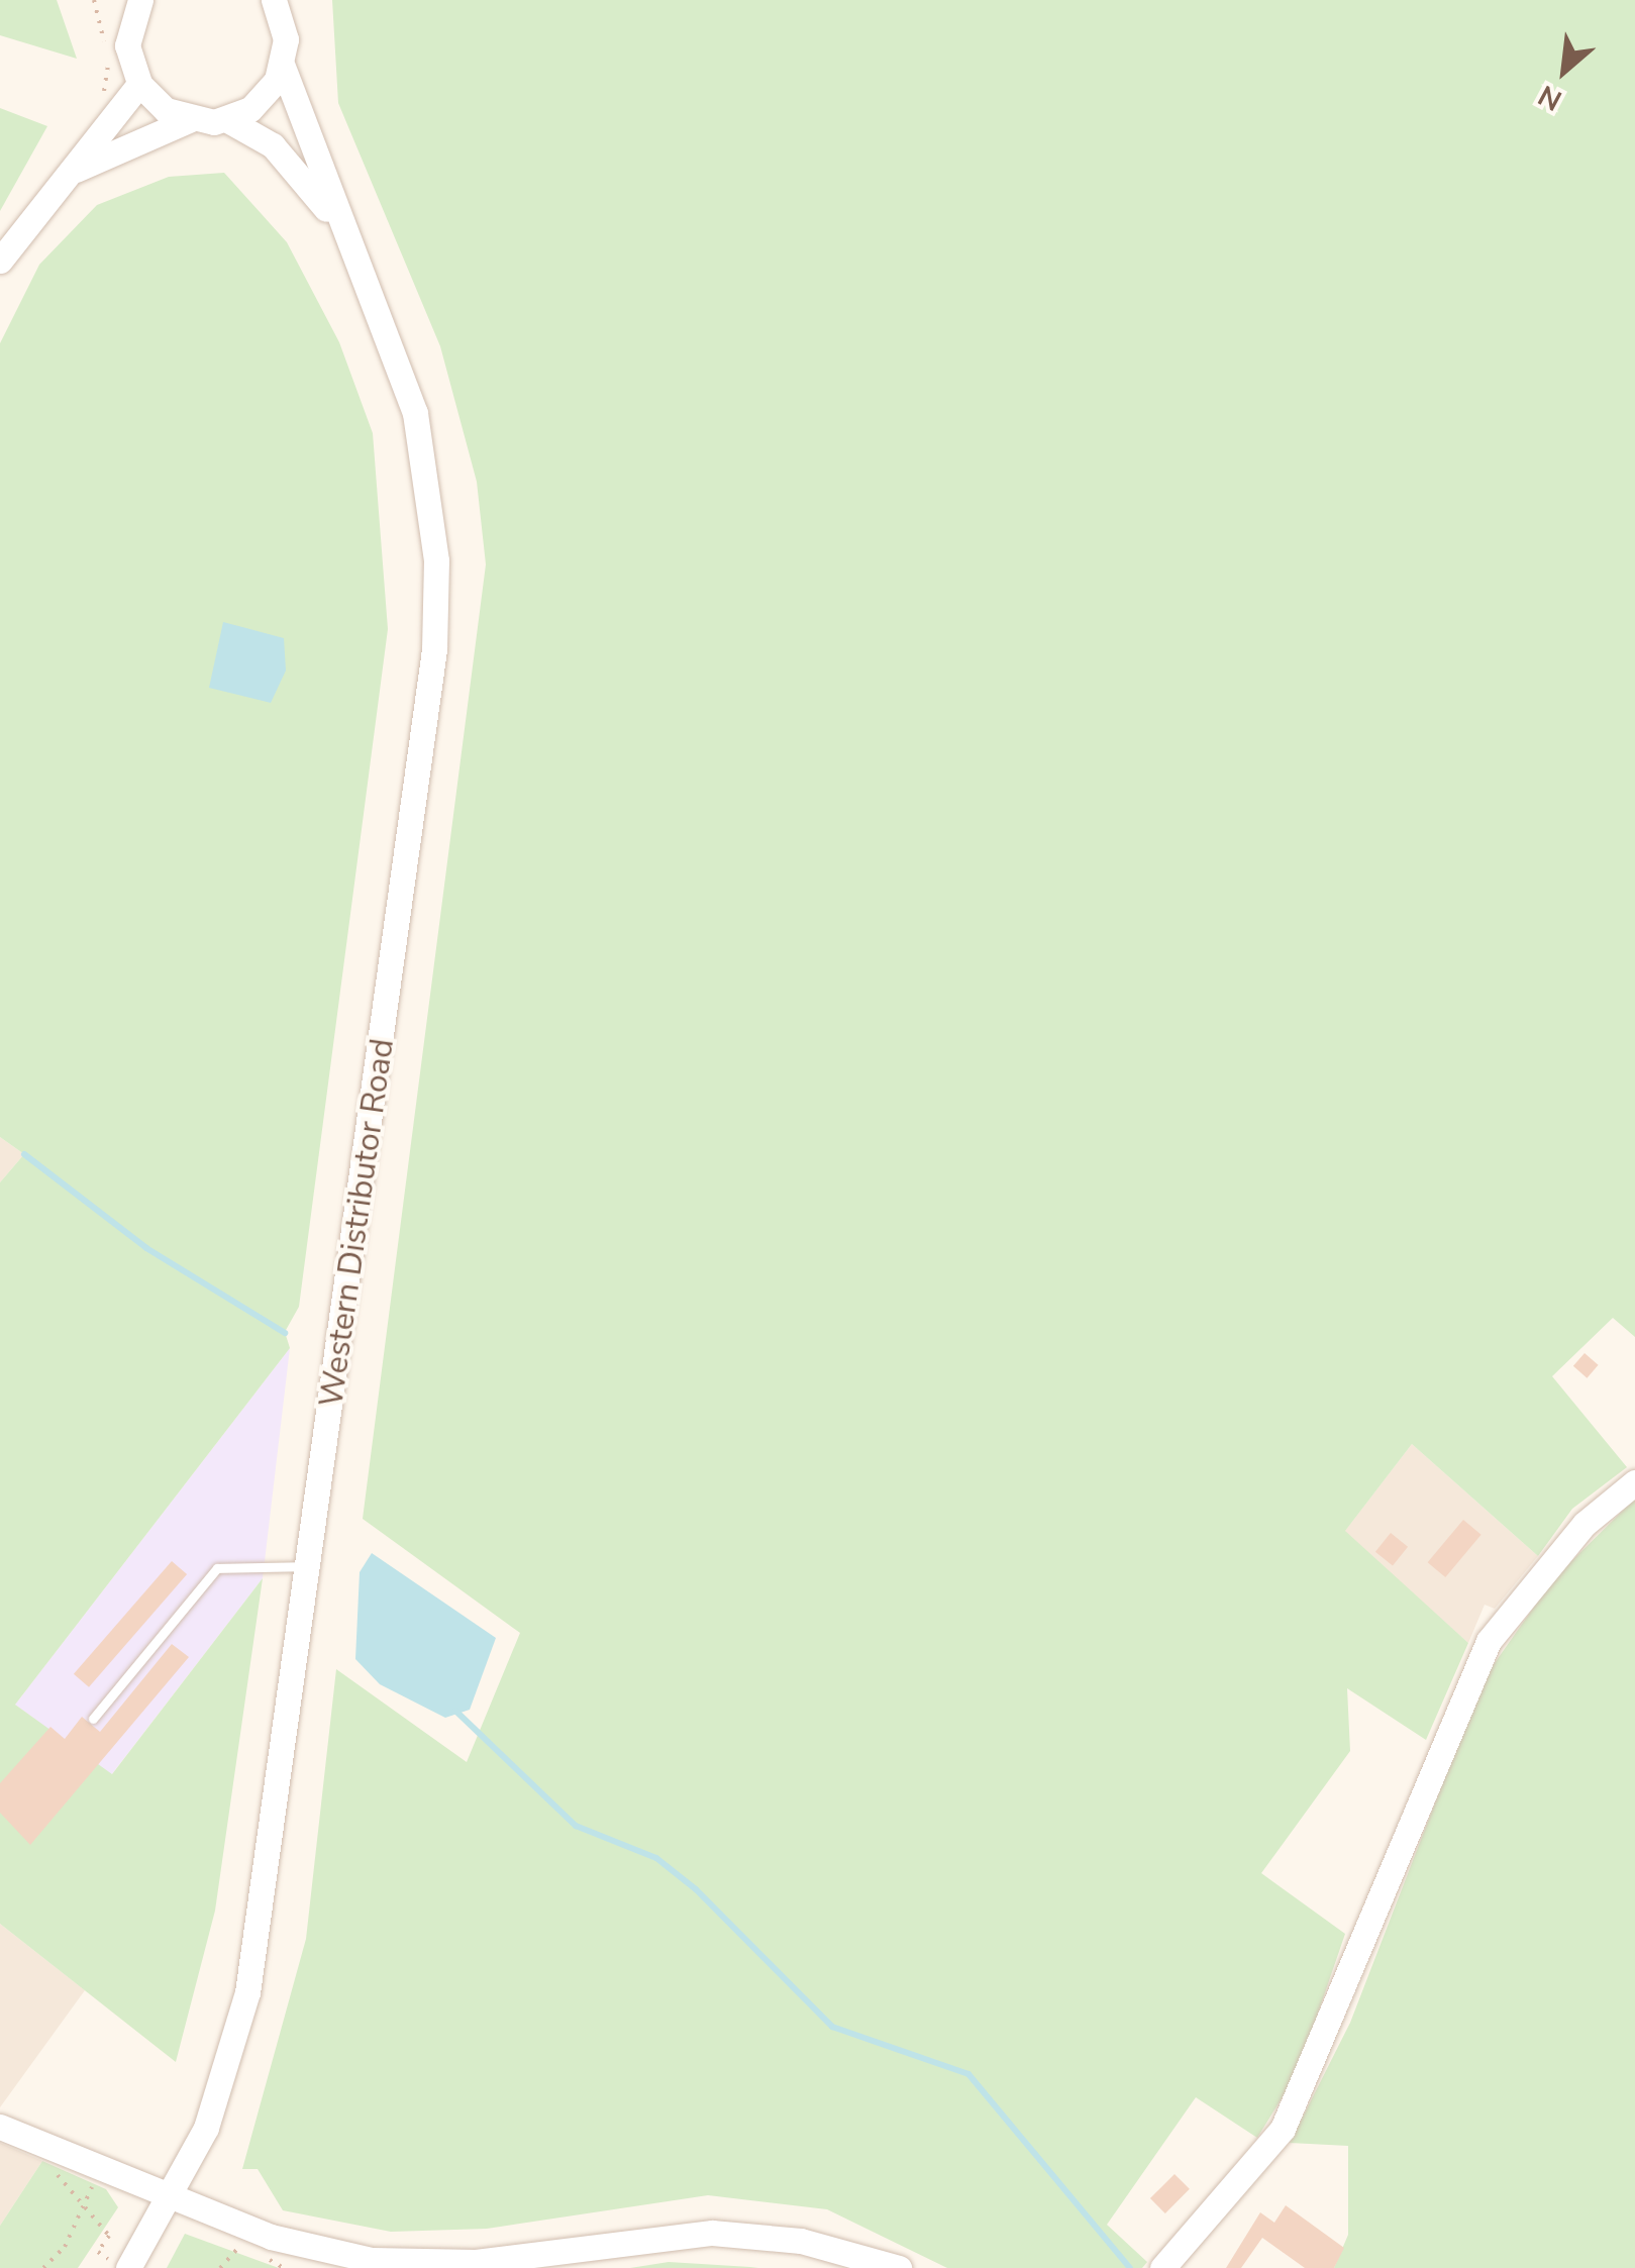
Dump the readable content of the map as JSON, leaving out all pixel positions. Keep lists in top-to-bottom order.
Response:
{
  "streets": {
    "main road": ["Western Distributor Road"]
  },
  "north": "bottom left"
}
